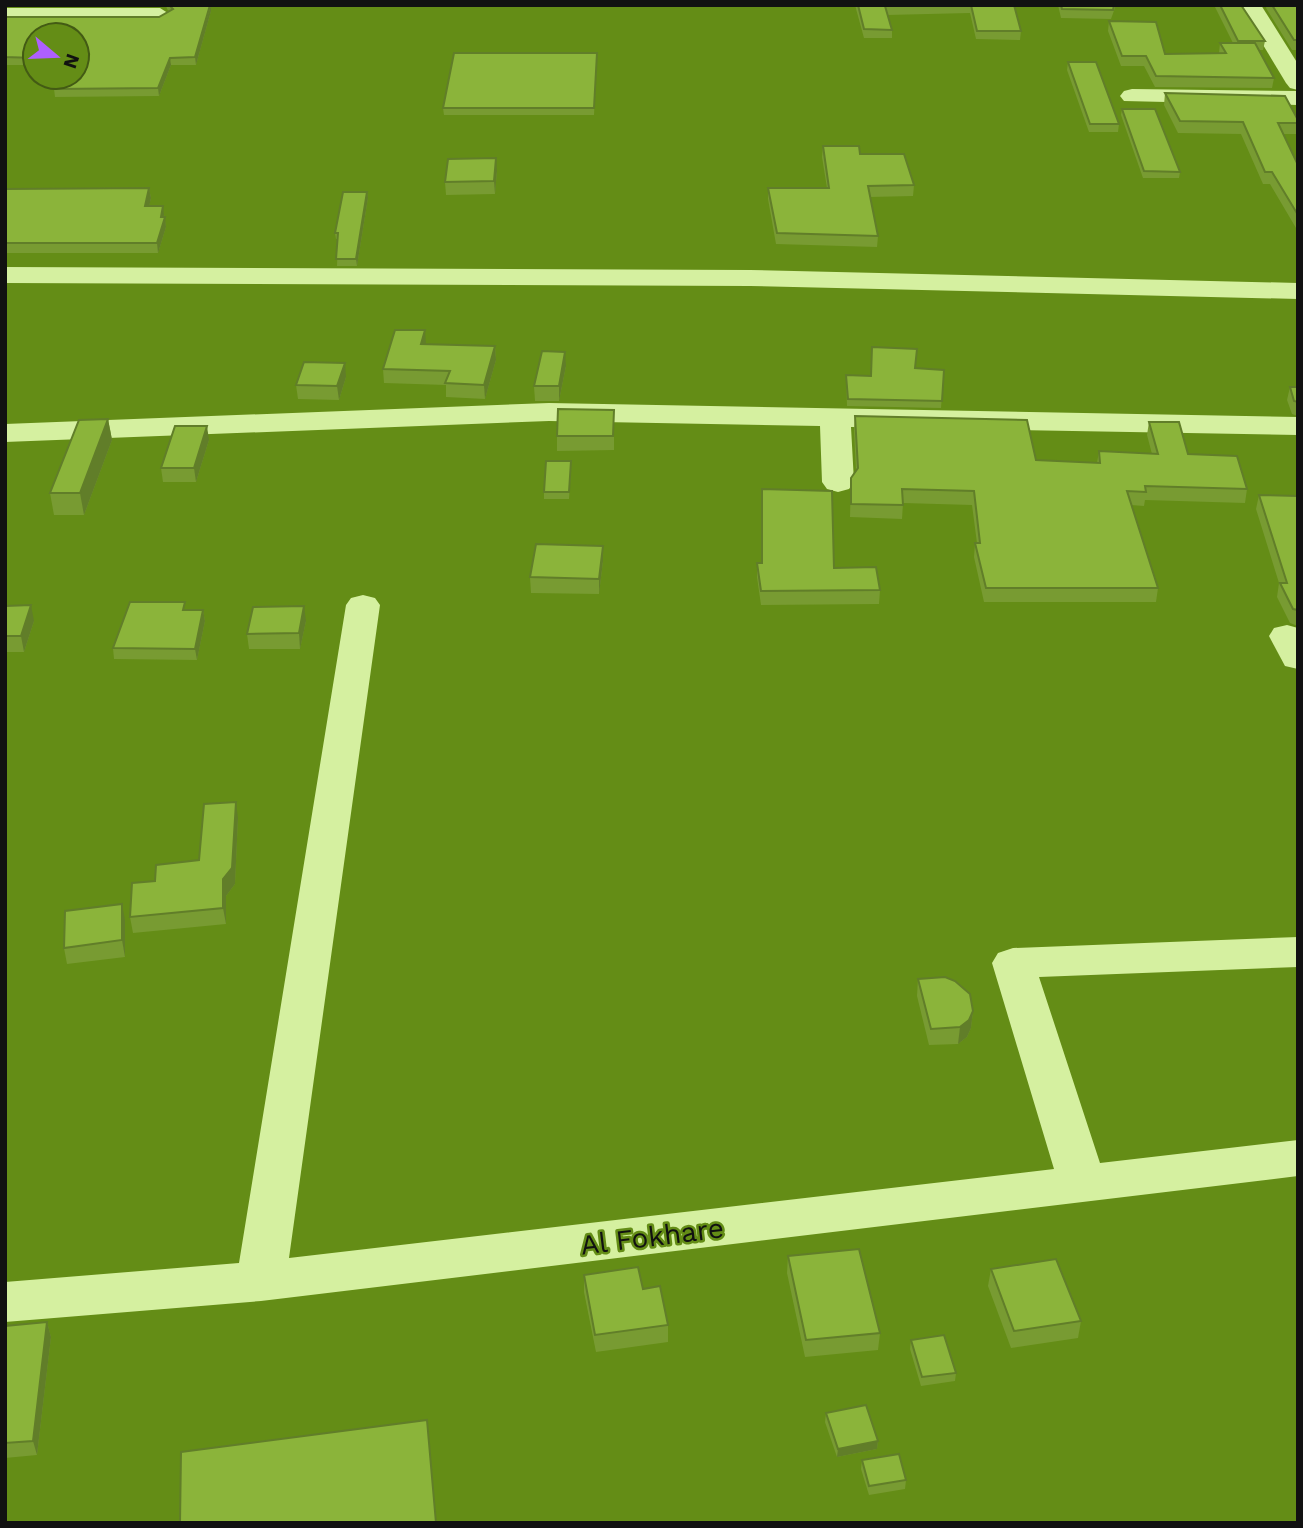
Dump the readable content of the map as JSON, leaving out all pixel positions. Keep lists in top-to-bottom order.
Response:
{
  "streets": {
    "street": ["Al Fokhare"]
  },
  "north": "right"
}
